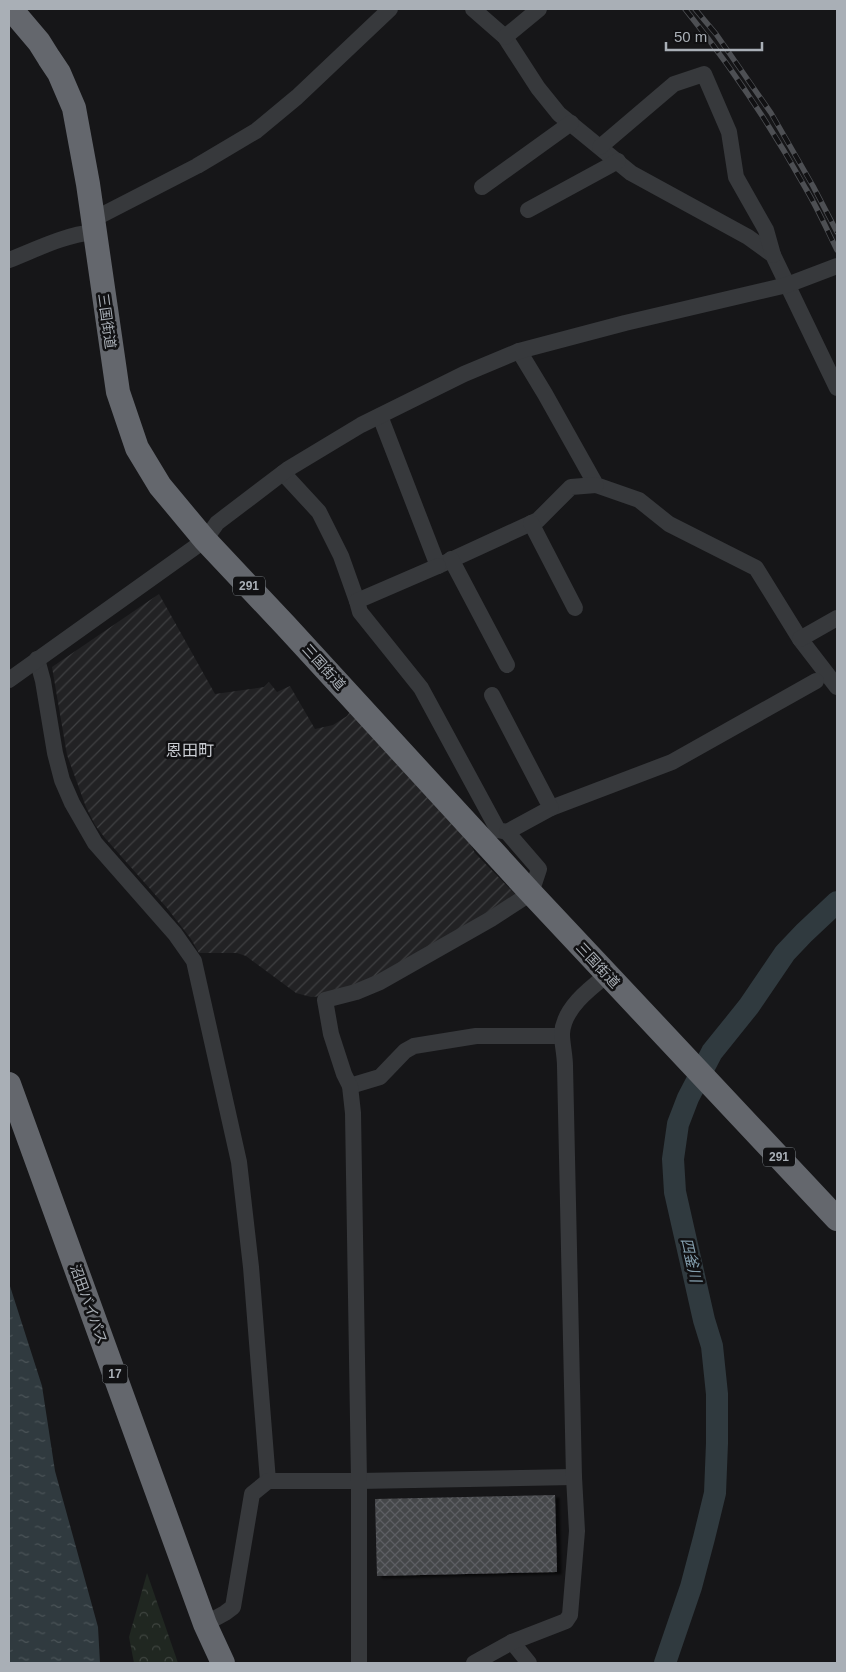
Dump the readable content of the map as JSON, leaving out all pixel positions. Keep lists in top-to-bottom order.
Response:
{
  "streets": {
    "highway": [
      "三国街道",
      "291",
      "沼田バイパス",
      "17"
    ]
  },
  "districts": ["恩田町"],
  "water": ["四釜川"],
  "scale_bar": "50 m"
}
